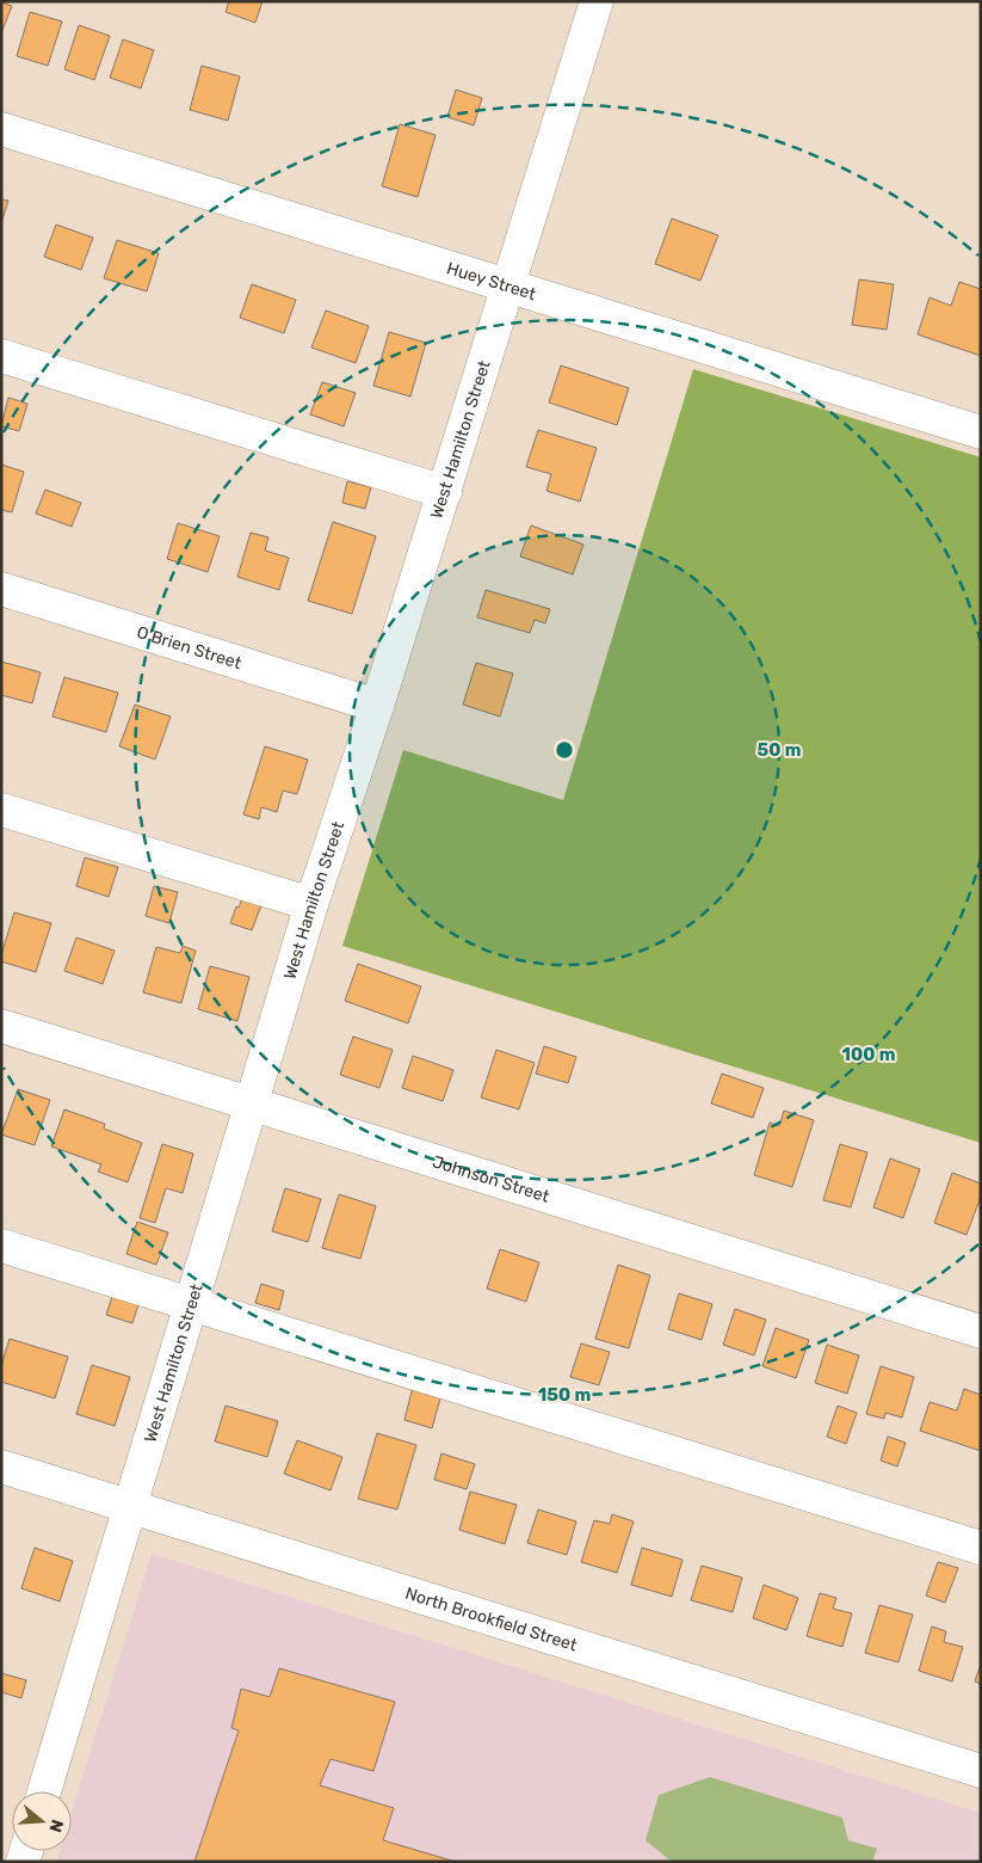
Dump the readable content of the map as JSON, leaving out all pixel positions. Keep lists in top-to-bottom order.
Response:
{
  "streets": {
    "street": [
      "Huey Street",
      "West Hamilton Street",
      "O'Brien Street",
      "Johnson Street",
      "North Brookfield Street"
    ]
  },
  "crossings": [
    ["Huey Street", "West Hamilton Street"],
    ["West Hamilton Street", "O'Brien Street"],
    ["West Hamilton Street", "Johnson Street"],
    ["West Hamilton Street", "North Brookfield Street"]
  ],
  "north": "right",
  "rings": ["50 m", "100 m", "150 m"]
}
